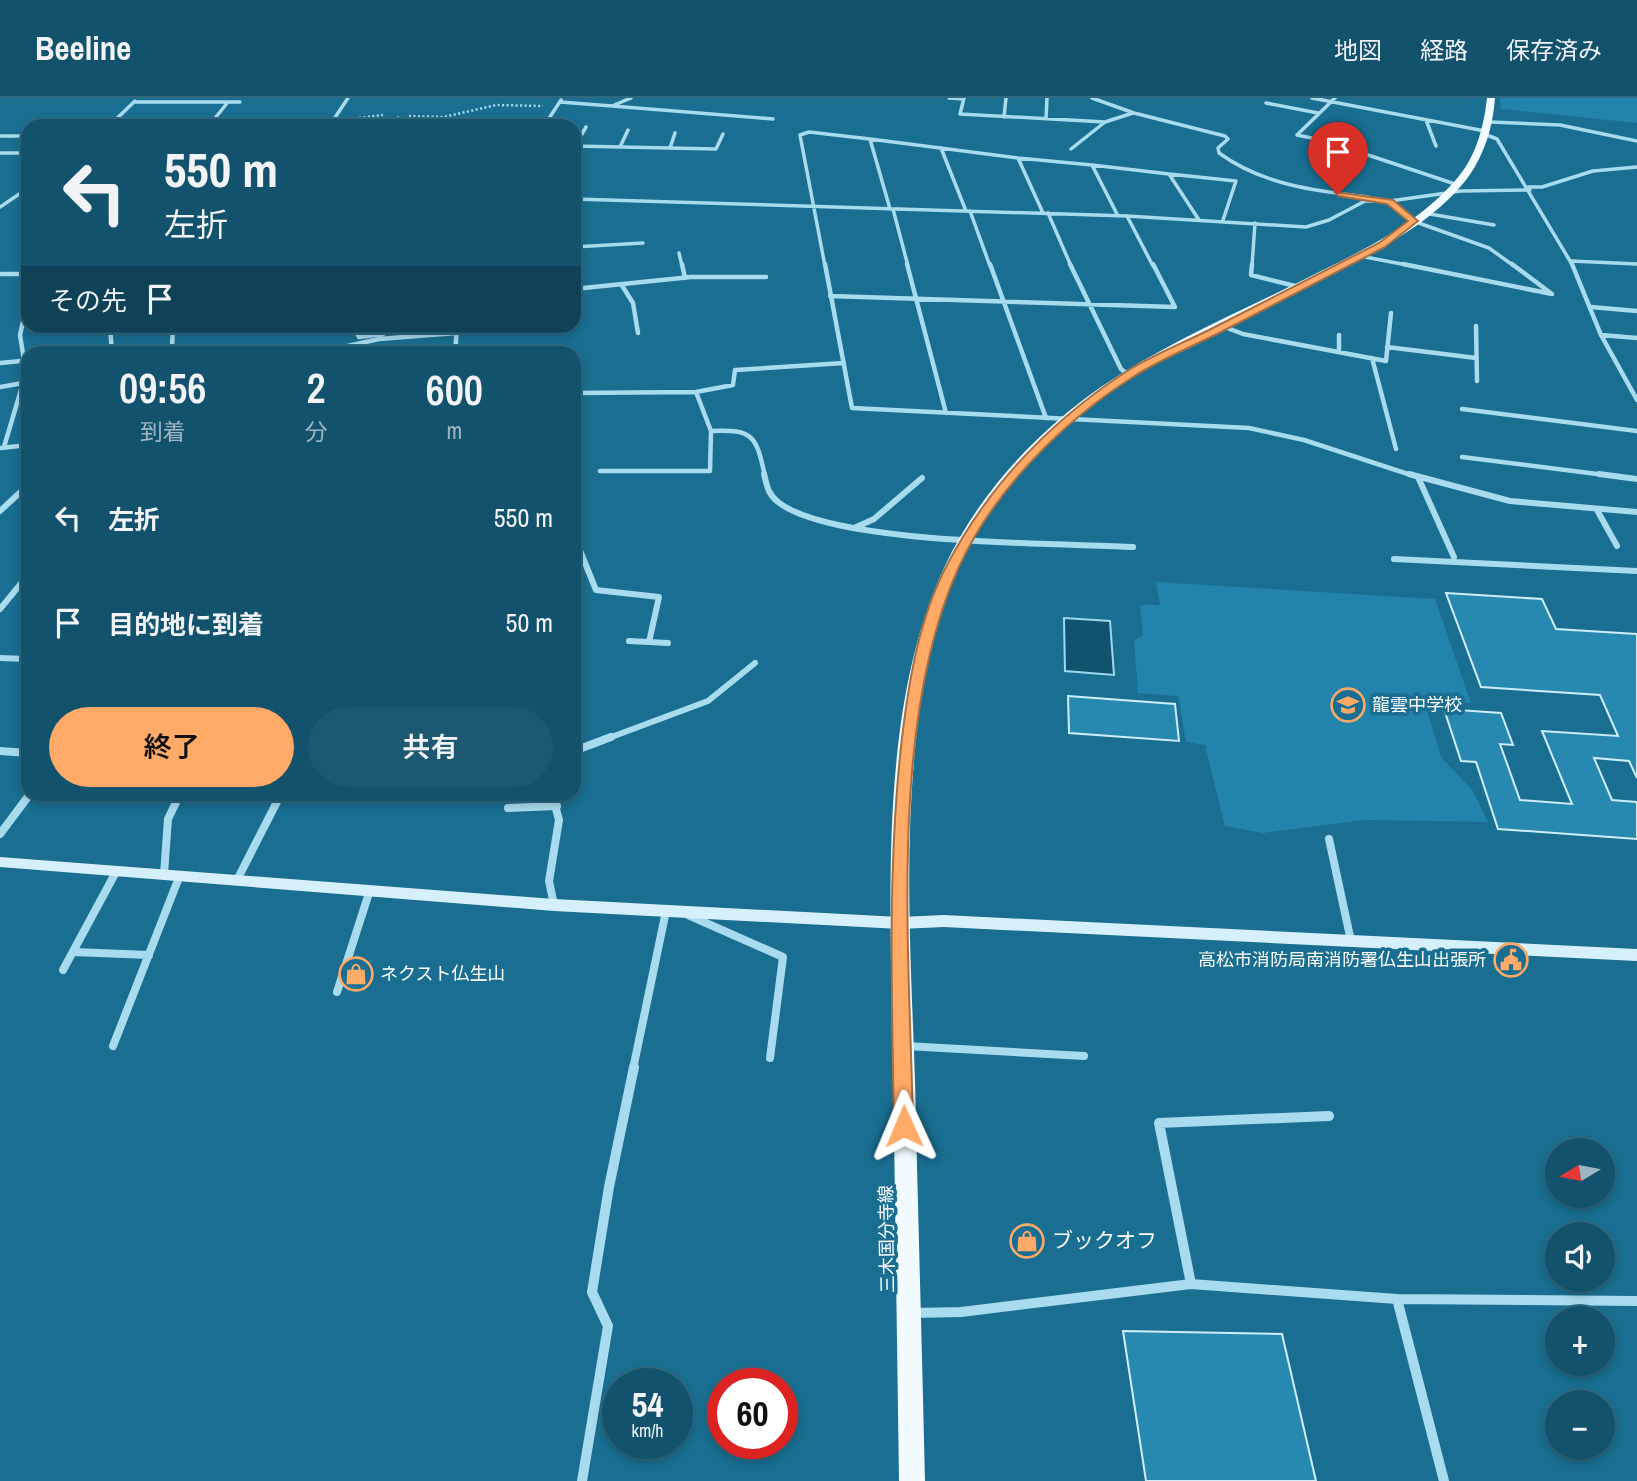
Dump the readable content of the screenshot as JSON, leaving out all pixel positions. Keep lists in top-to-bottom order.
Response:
{
  "streets": {
    "main road": ["三木国分寺線"]
  },
  "places": {
    "school or university": ["龍雲中学校"],
    "public building": ["高松市消防局南消防署仏生山出張所"],
    "shop": ["ネクスト仏生山", "ブックオフ"]
  },
  "north": "left",
  "page": {
    "header": "Beeline",
    "nav": ["地図", "経路", "保存済み"],
    "turn": ["550 m", "左折"],
    "then": "その先",
    "eta": [
      "09:56",
      "到着",
      "2",
      "分",
      "600",
      "m"
    ],
    "list": [
      {
        "name": "左折",
        "value": "550 m"
      },
      {
        "name": "目的地に到着",
        "value": "50 m"
      }
    ],
    "buttons": ["終了", "共有"],
    "map_buttons": ["+", "−"],
    "speed": "54 km/h",
    "limit": "60"
  }
}
